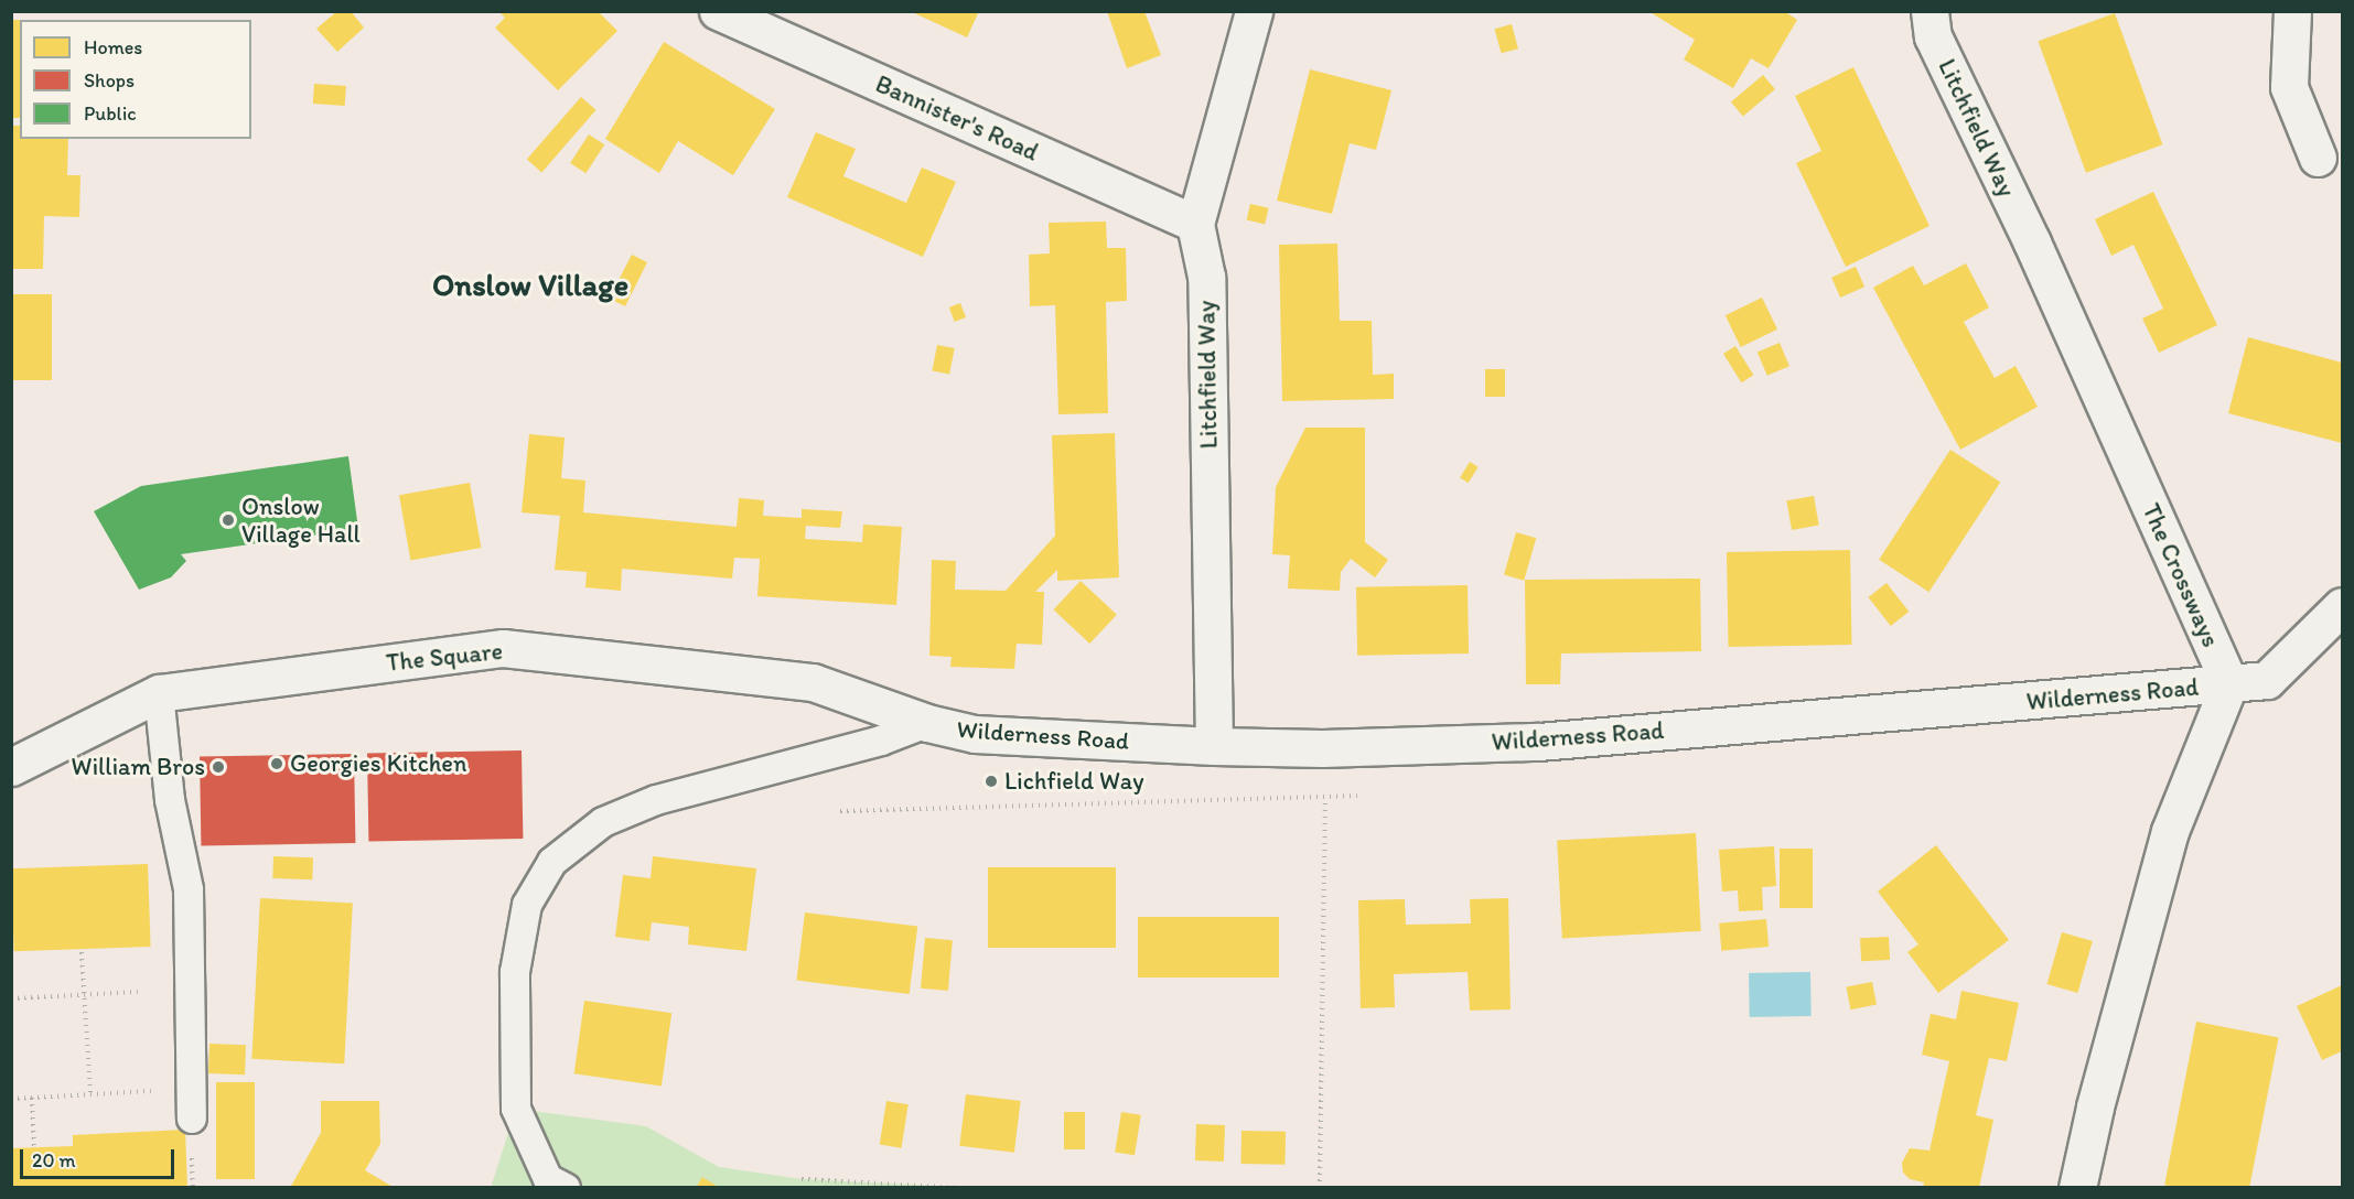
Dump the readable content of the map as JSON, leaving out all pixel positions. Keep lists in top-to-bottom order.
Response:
{
  "streets": {
    "street": [
      "Bannister's Road",
      "Litchfield Way",
      "The Crossways",
      "The Square",
      "Wilderness Road"
    ]
  },
  "crossings": [
    ["Bannister's Road", "Litchfield Way"],
    ["Litchfield Way", "The Crossways"],
    ["Litchfield Way", "Wilderness Road"],
    ["The Crossways", "Wilderness Road"],
    ["The Square", "Wilderness Road"]
  ],
  "districts": ["Onslow Village"],
  "places": [
    "Onslow Village Hall",
    "Georgies Kitchen",
    "William Bros",
    "Lichfield Way"
  ],
  "legend": ["Homes", "Shops", "Public"],
  "scale_bar": "20 m"
}
